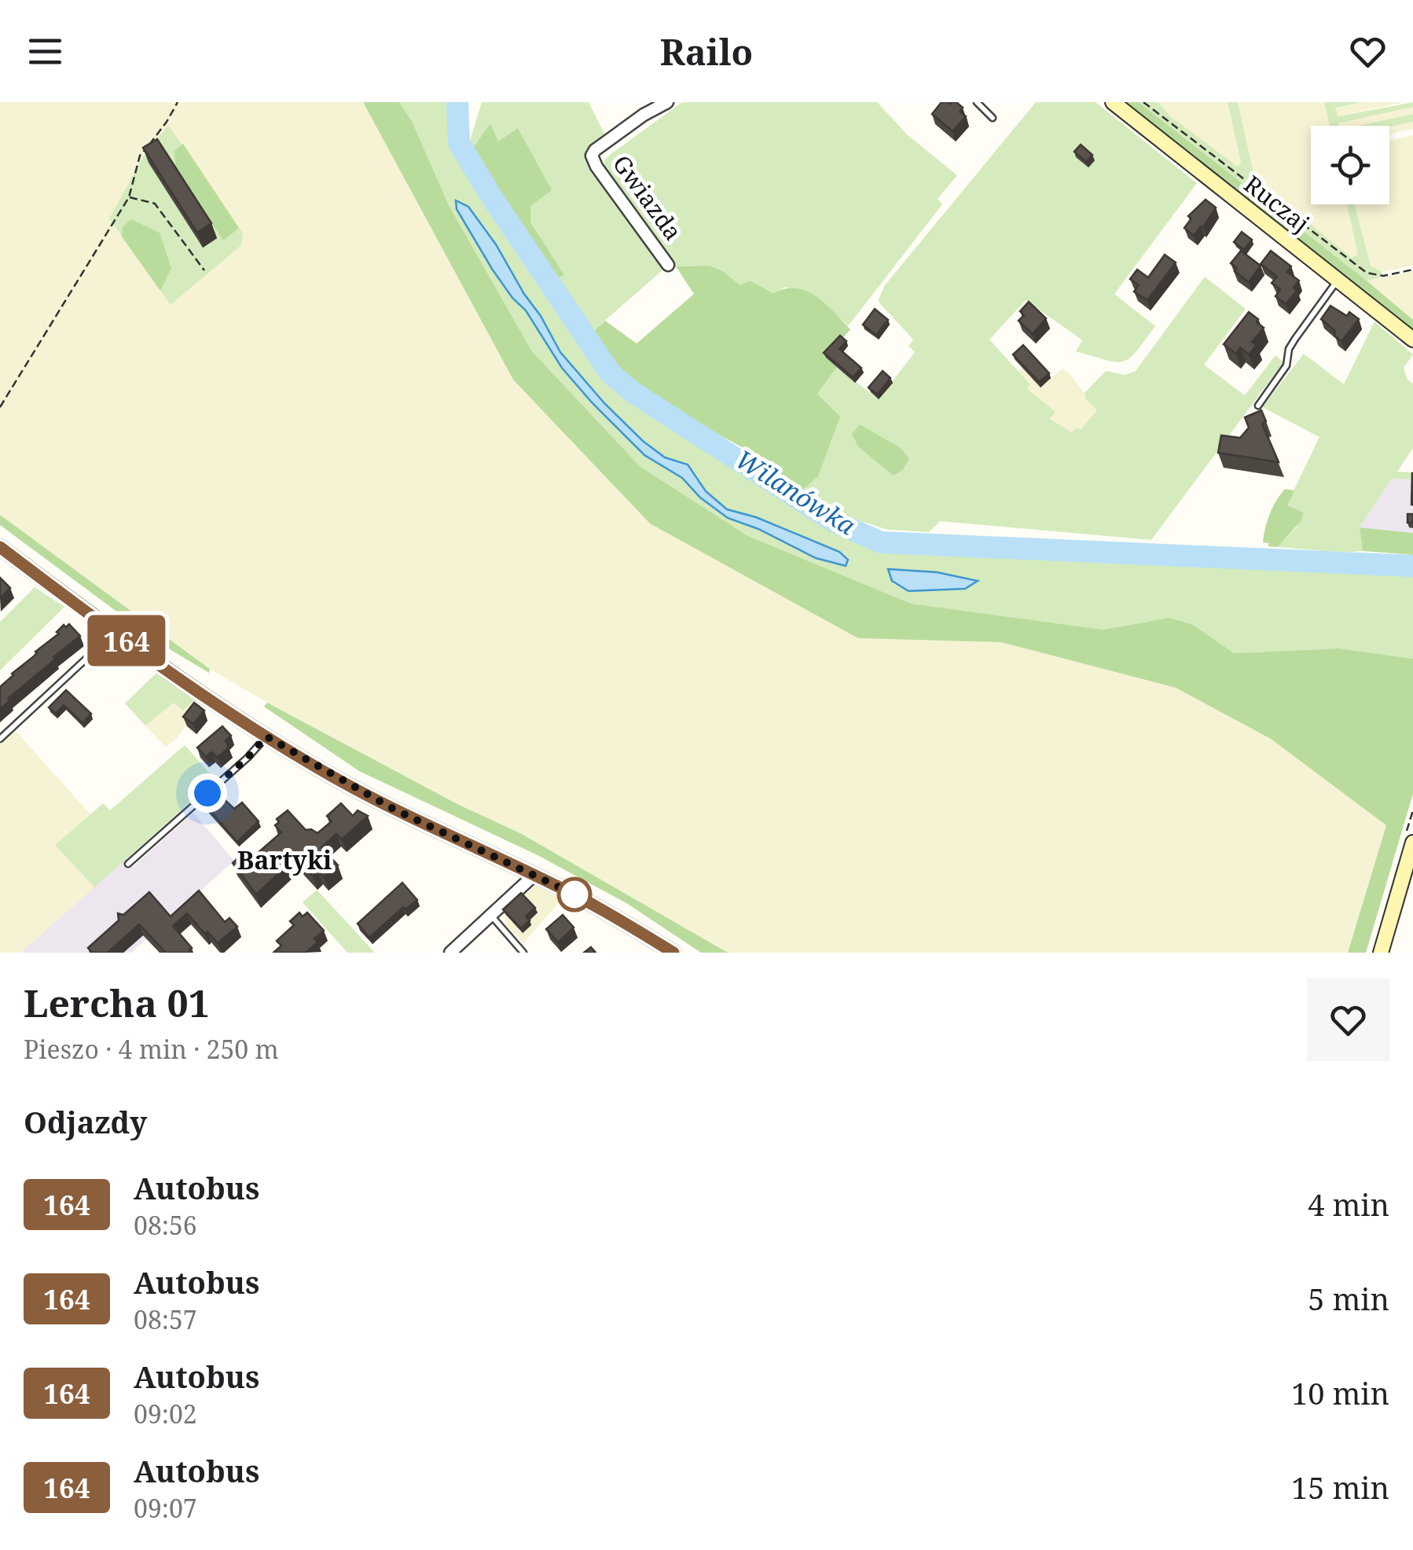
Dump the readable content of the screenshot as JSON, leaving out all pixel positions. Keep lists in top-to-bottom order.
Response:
{
  "streets": {
    "street": ["Gwiazda", "Ruczaj"]
  },
  "districts": ["Bartyki"],
  "water": ["Wilanówka"],
  "lines": ["bus line 164"],
  "page": {
    "header": "Railo",
    "on_map": "164",
    "heading": [
      ["Lercha 01", "Pieszo · 4 min · 250 m"],
      "Odjazdy"
    ],
    "list": [
      {
        "mark": "164",
        "name": "Autobus",
        "note": "08:56",
        "value": "4 min"
      },
      {
        "mark": "164",
        "name": "Autobus",
        "note": "08:57",
        "value": "5 min"
      },
      {
        "mark": "164",
        "name": "Autobus",
        "note": "09:02",
        "value": "10 min"
      },
      {
        "mark": "164",
        "name": "Autobus",
        "note": "09:07",
        "value": "15 min"
      }
    ]
  }
}
